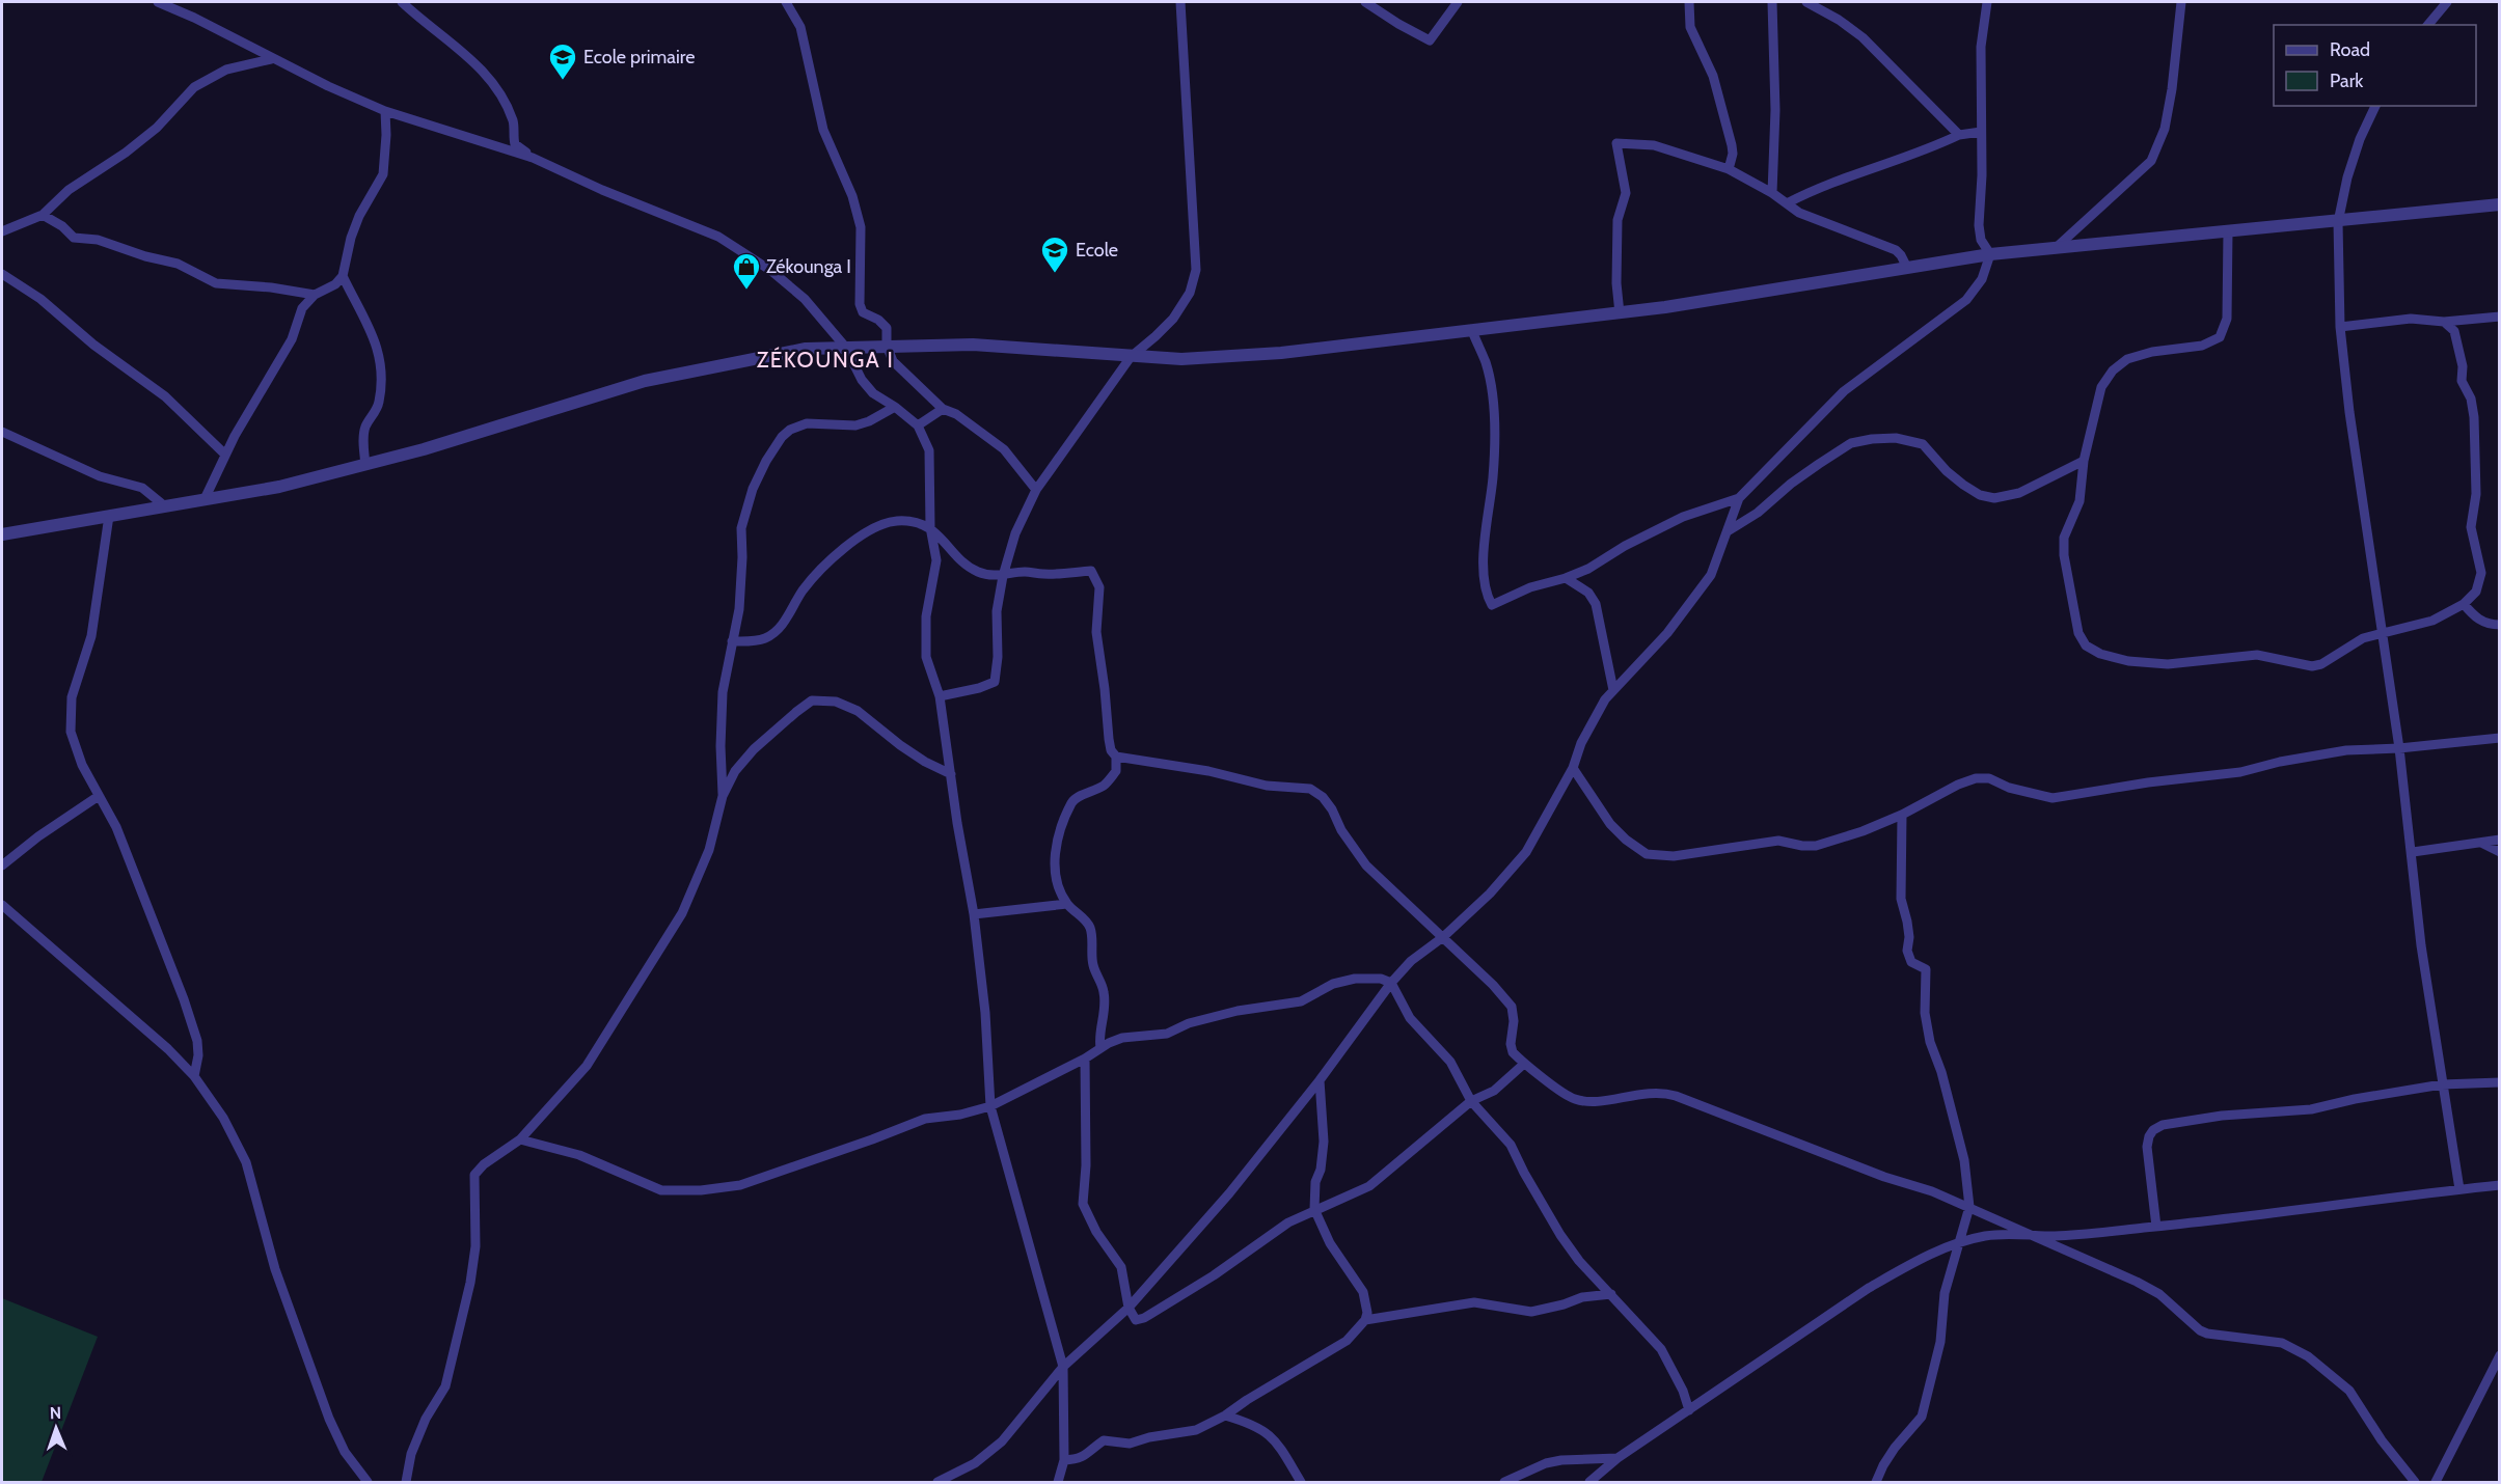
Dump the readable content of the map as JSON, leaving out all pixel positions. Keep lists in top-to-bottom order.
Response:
{
  "districts": ["ZÉKOUNGA I"],
  "places": {
    "school or university": ["Ecole primaire", "Ecole"],
    "shop": ["Zékounga I"]
  },
  "legend": ["Road", "Park"],
  "north": "top"
}
